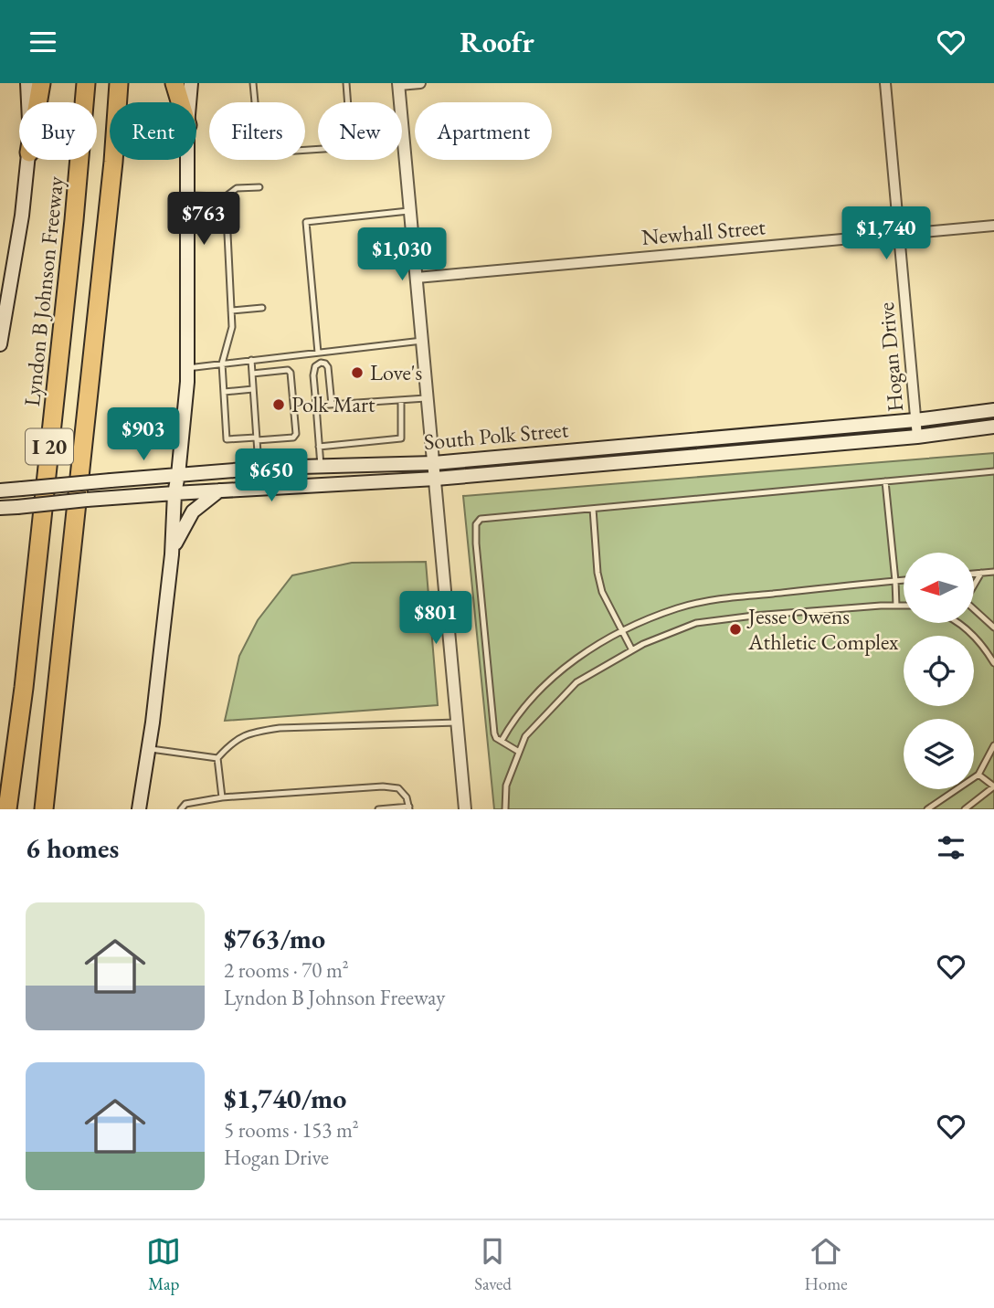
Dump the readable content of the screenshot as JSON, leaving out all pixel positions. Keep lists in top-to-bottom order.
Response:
{
  "streets": {
    "highway": ["Lyndon B Johnson Freeway", "I 20"],
    "main road": ["South Polk Street"],
    "street": ["Newhall Street", "Hogan Drive"]
  },
  "crossings": [
    ["Newhall Street", "Hogan Drive"],
    ["Hogan Drive", "South Polk Street"]
  ],
  "places": ["Love's", "Polk Mart", "Jesse Owens Athletic Complex"],
  "north": "left",
  "page": {
    "header": "Roofr",
    "chip": [
      "Buy",
      "Rent",
      "Filters",
      "New",
      "Apartment"
    ],
    "price": [
      "$763",
      "$1,740",
      "$1,030",
      "$903",
      "$650",
      "$801"
    ],
    "heading": "6 homes",
    "list": [
      {
        "name": "$763/mo",
        "note": "2 rooms · 70 m² · Lyndon B Johnson Freeway"
      },
      {
        "name": "$1,740/mo",
        "note": "5 rooms · 153 m² · Hogan Drive"
      }
    ],
    "tabs": ["Map", "Saved", "Home"]
  }
}
